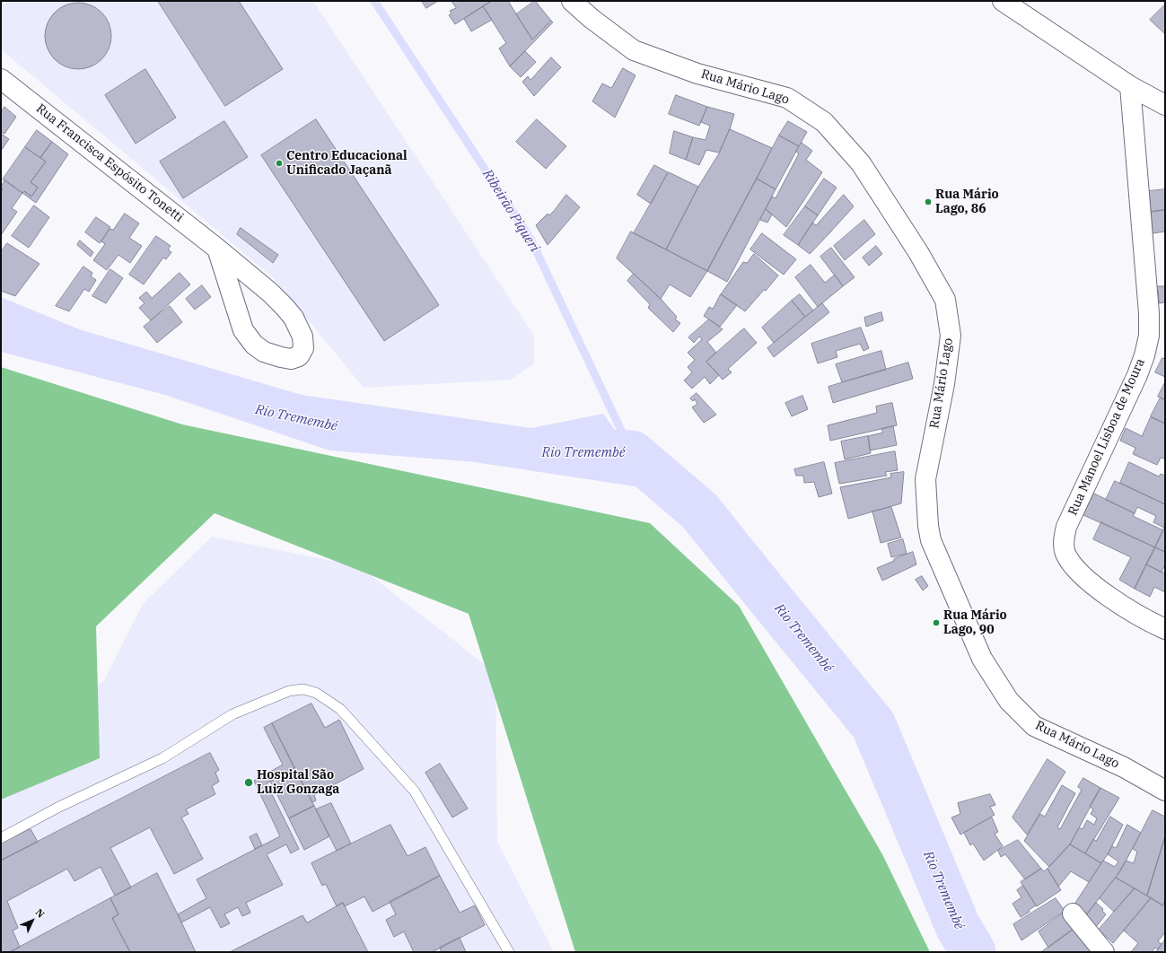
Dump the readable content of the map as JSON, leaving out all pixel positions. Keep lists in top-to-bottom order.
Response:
{
  "streets": {
    "street": ["Rua Mário Lago", "Rua Francisca Espósito Tonetti", "Rua Manoel Lisboa de Moura"]
  },
  "water": ["Ribeirão Piqueri", "Rio Tremembé"],
  "places": [
    "Centro Educacional Unificado Jaçanã",
    "Rua Mário Lago, 86",
    "Rua Mário Lago, 90",
    "Hospital São Luiz Gonzaga"
  ],
  "north": "top right"
}
